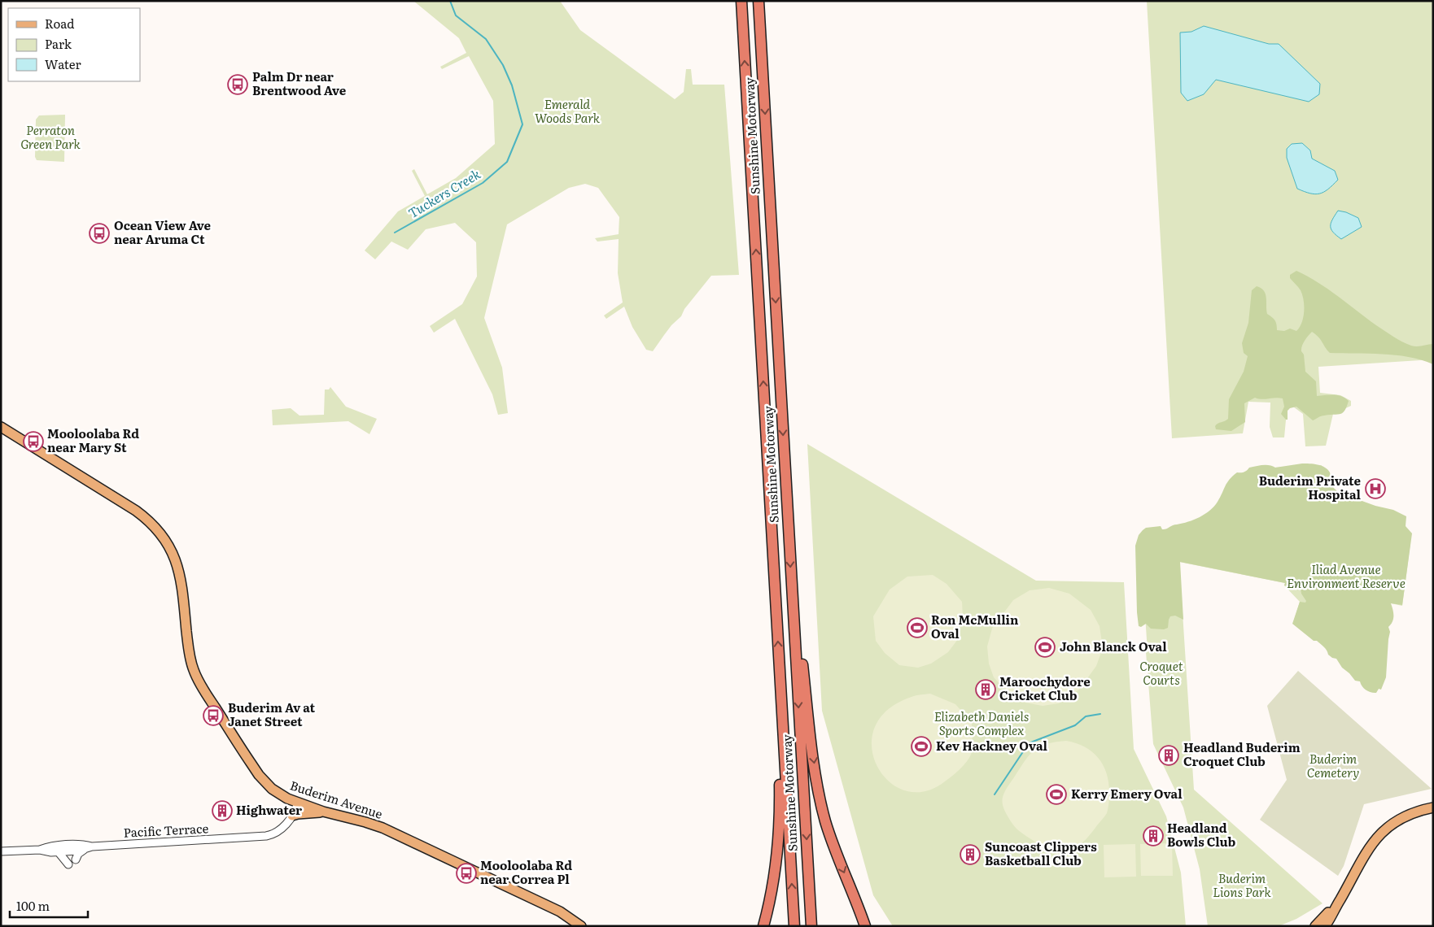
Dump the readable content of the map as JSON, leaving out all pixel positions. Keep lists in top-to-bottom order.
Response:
{
  "streets": {
    "highway": ["Sunshine Motorway"],
    "main road": ["Buderim Avenue"],
    "street": ["Pacific Terrace"]
  },
  "crossings": [
    ["Buderim Avenue", "Pacific Terrace"]
  ],
  "water": ["Tuckers Creek"],
  "parks": [
    "Emerald Woods Park",
    "Perraton Green Park",
    "Iliad Avenue Environment Reserve",
    "Croquet Courts",
    "Elizabeth Daniels Sports Complex",
    "Buderim Cemetery",
    "Buderim Lions Park"
  ],
  "places": {
    "bus stop": [
      "Palm Dr near Brentwood Ave",
      "Ocean View Ave near Aruma Ct",
      "Mooloolaba Rd near Mary St",
      "Buderim Av at Janet Street",
      "Mooloolaba Rd near Correa Pl"
    ],
    "hospital": ["Buderim Private Hospital"],
    "sports": [
      "Ron McMullin Oval",
      "John Blanck Oval",
      "Kev Hackney Oval",
      "Kerry Emery Oval"
    ],
    "building": [
      "Maroochydore Cricket Club",
      "Headland Buderim Croquet Club",
      "Highwater",
      "Headland Bowls Club",
      "Suncoast Clippers Basketball Club"
    ]
  },
  "legend": ["Road", "Park", "Water"],
  "scale_bar": "100 m"
}
